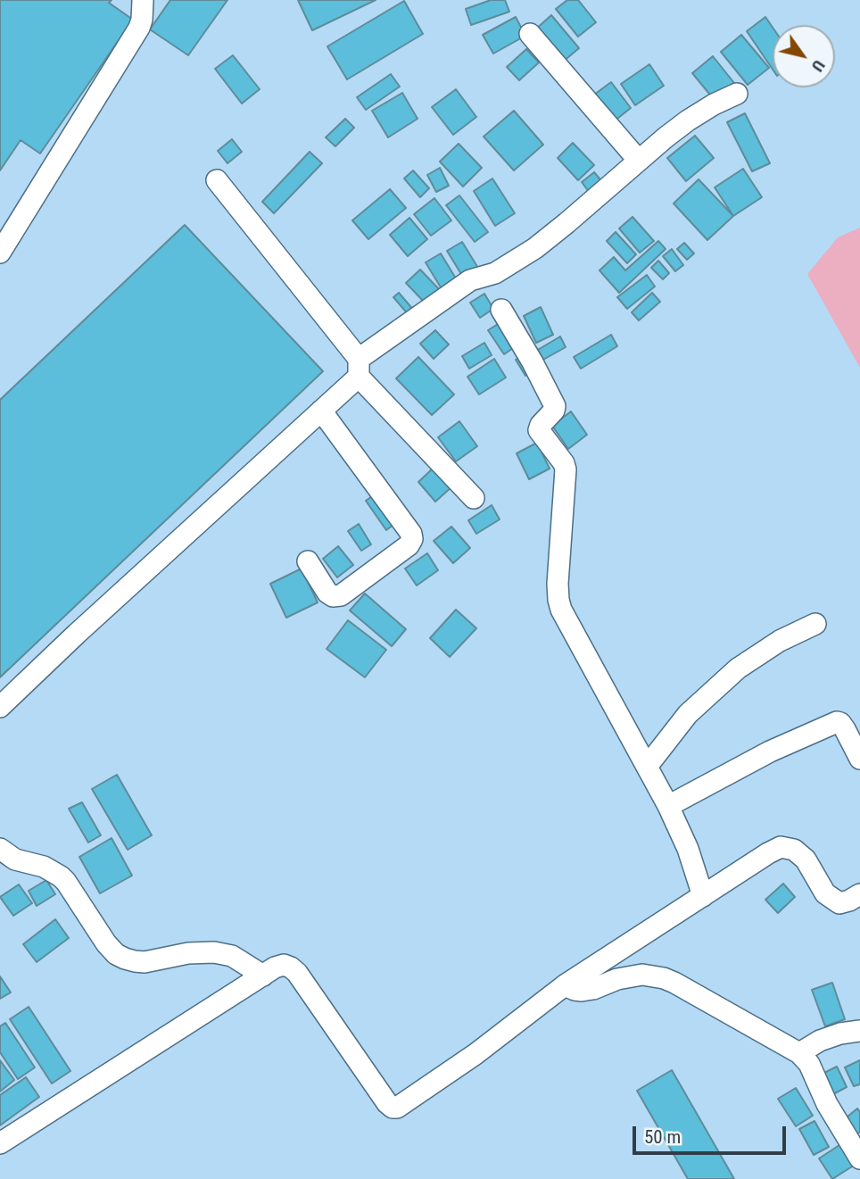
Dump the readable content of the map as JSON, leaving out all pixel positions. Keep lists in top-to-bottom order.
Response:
{
  "scale_bar": "50 m",
  "north": "bottom right"
}
